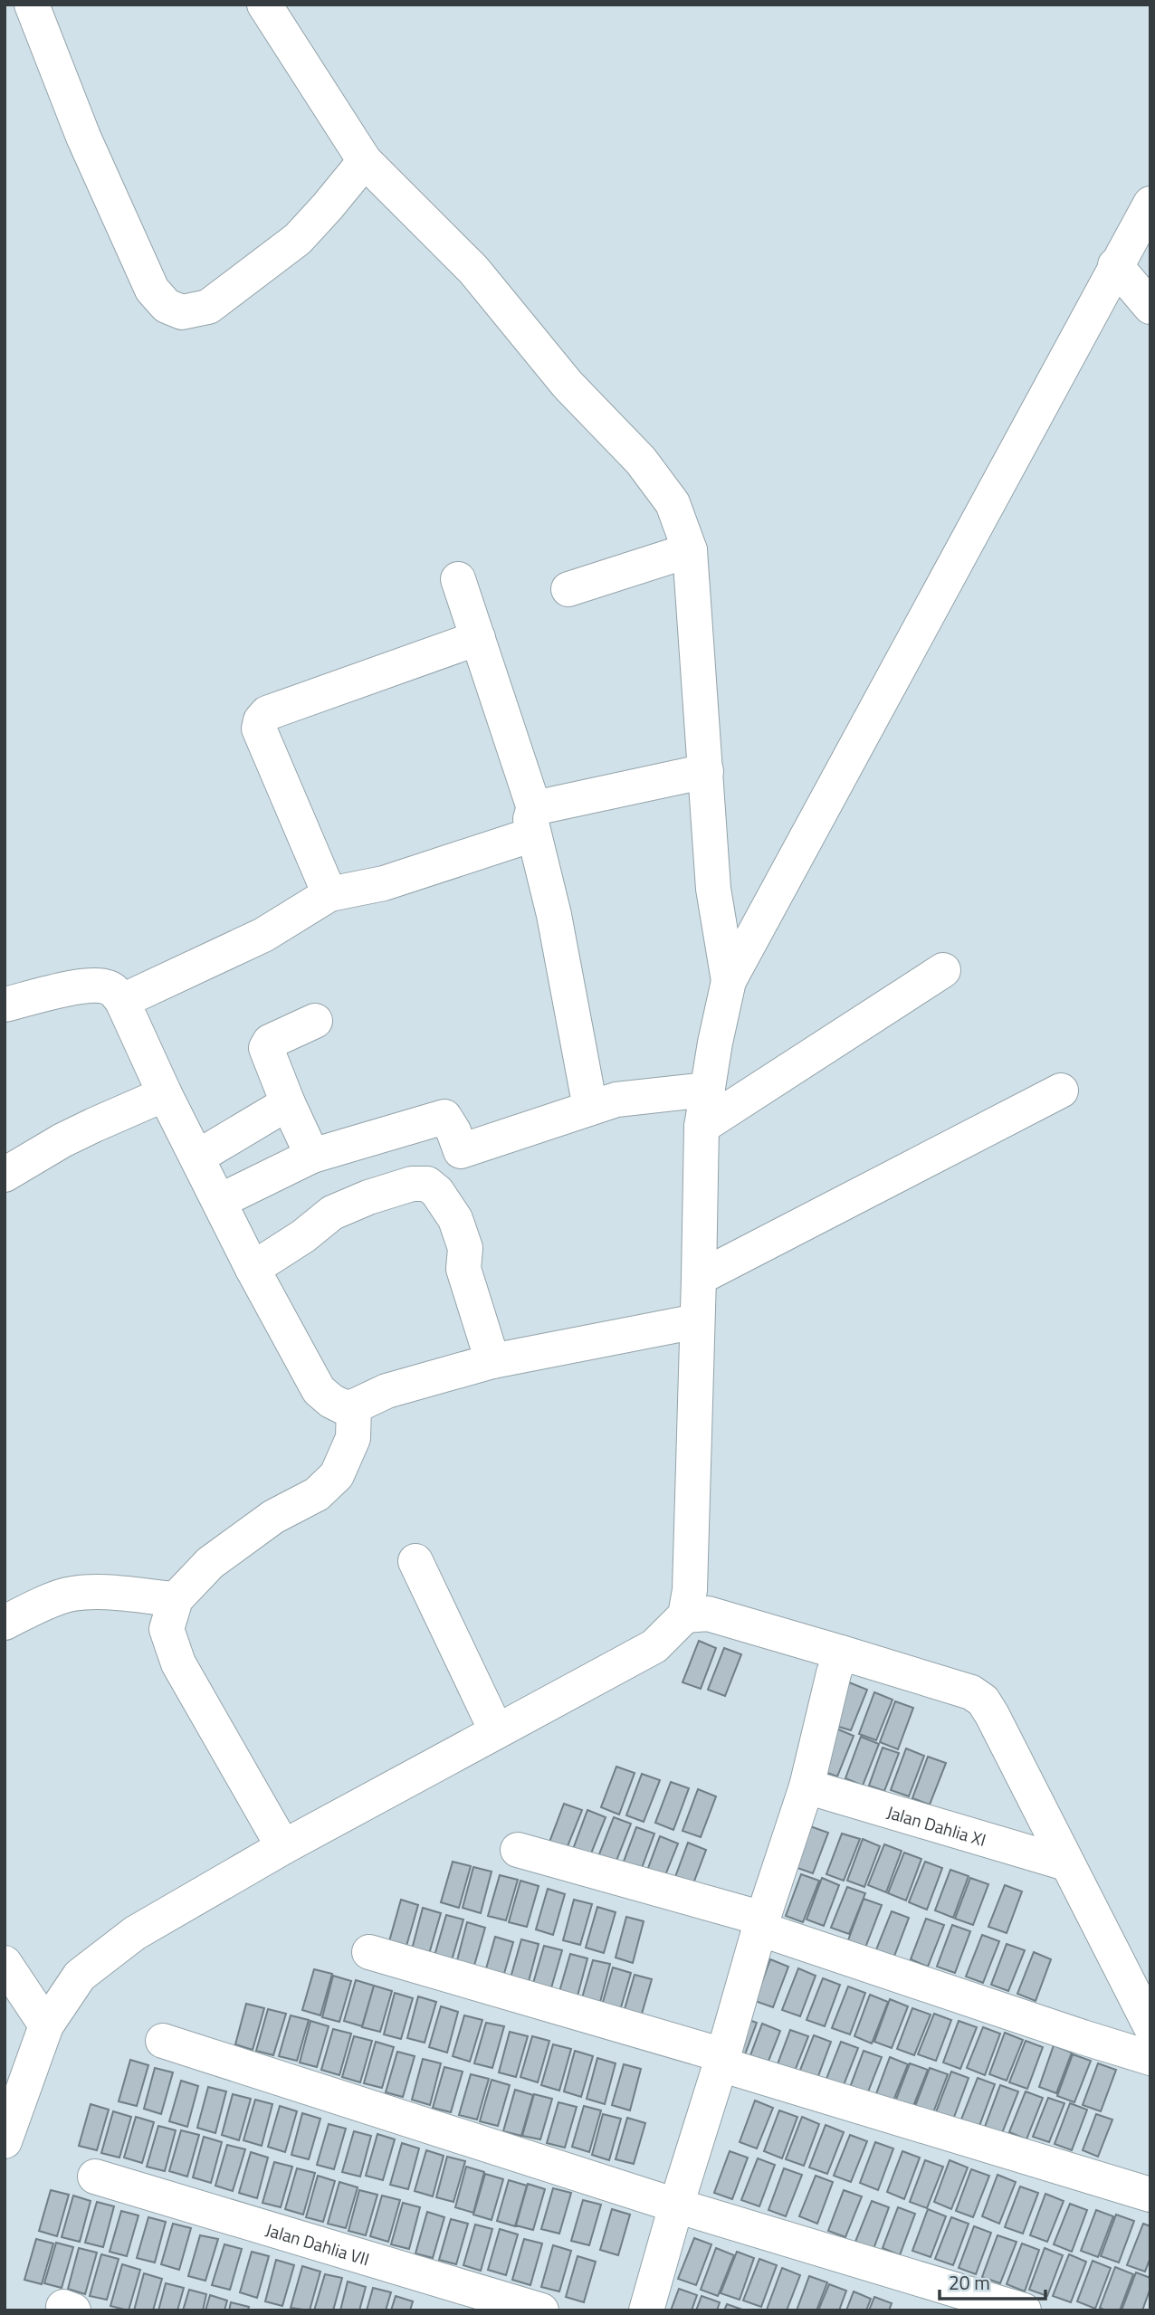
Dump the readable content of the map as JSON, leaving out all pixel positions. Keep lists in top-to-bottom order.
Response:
{
  "streets": {
    "street": ["Jalan Dahlia XI", "Jalan Dahlia VII"]
  },
  "scale_bar": "20 m"
}
